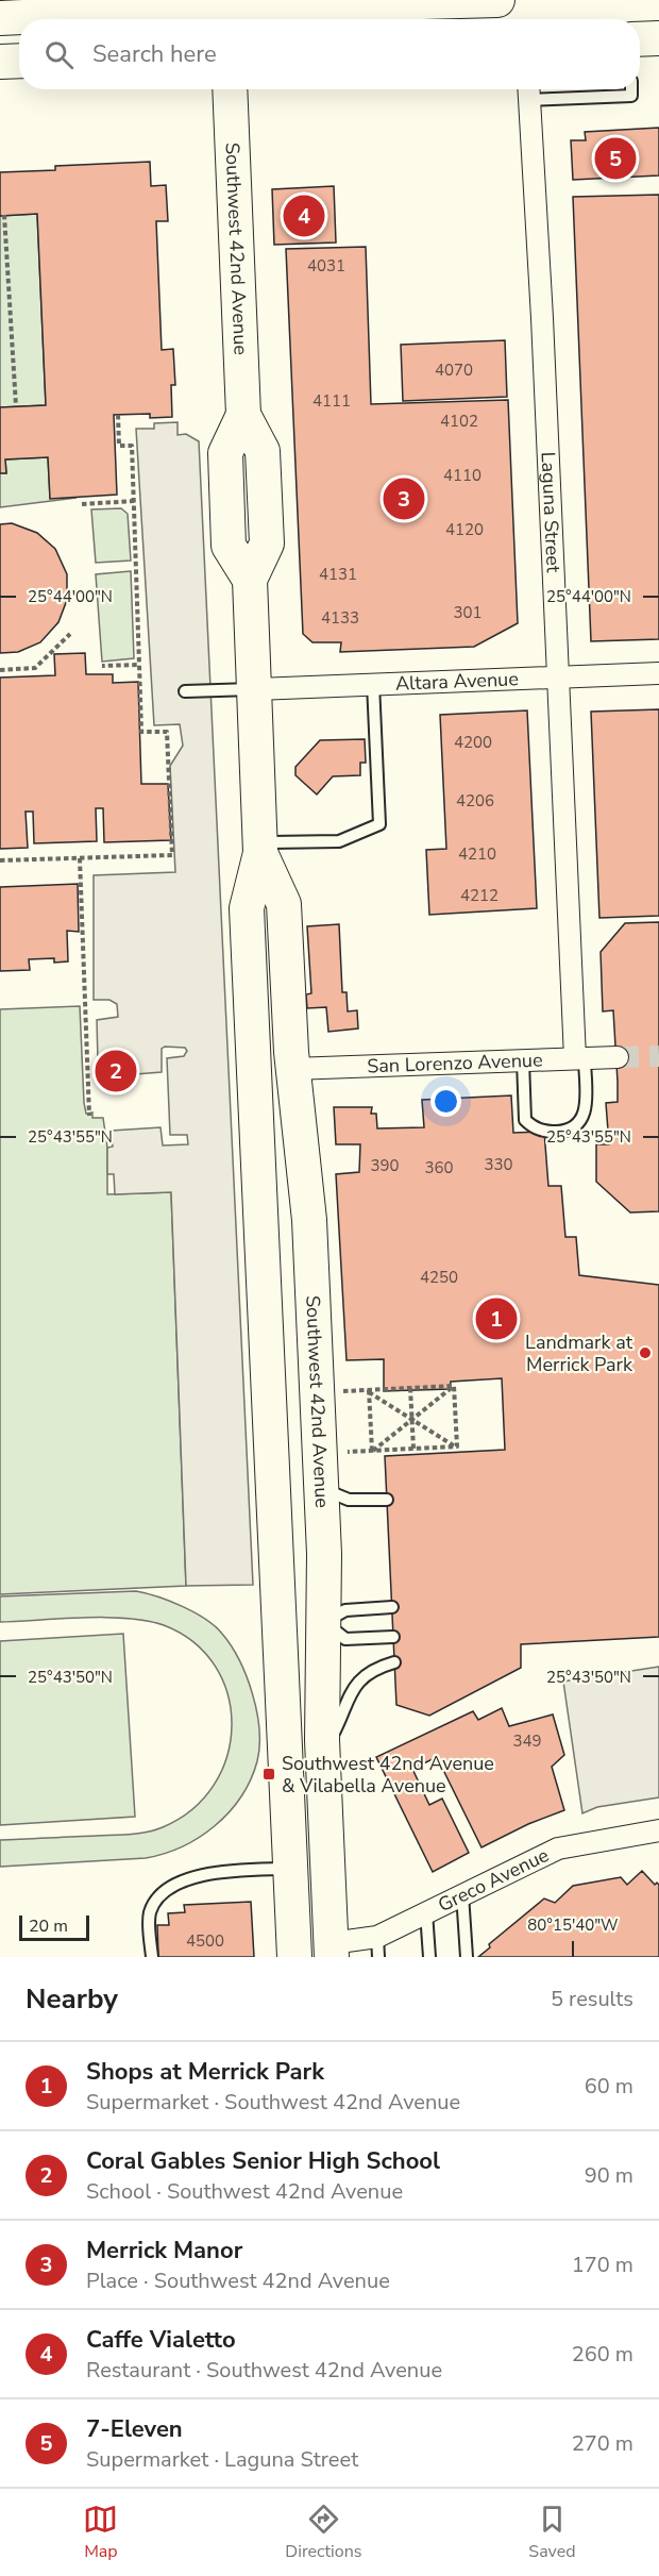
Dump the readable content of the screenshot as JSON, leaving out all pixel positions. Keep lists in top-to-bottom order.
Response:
{
  "streets": {
    "main road": ["Southwest 42nd Avenue"],
    "street": [
      "Laguna Street",
      "Altara Avenue",
      "San Lorenzo Avenue",
      "Greco Avenue"
    ]
  },
  "crossings": [
    ["Southwest 42nd Avenue", "Altara Avenue"],
    ["Southwest 42nd Avenue", "San Lorenzo Avenue"],
    ["Southwest 42nd Avenue", "Greco Avenue"],
    ["Laguna Street", "Altara Avenue"],
    ["Laguna Street", "San Lorenzo Avenue"]
  ],
  "places": {
    "other": ["Landmark at Merrick Park"],
    "transit": ["Southwest 42nd Avenue & Vilabella Avenue"]
  },
  "house_numbers": [
    "4031",
    "4070",
    "4111",
    "4102",
    "4110",
    "4120",
    "4131",
    "301",
    "4133",
    "4200",
    "4206",
    "4210",
    "4212",
    "330",
    "390",
    "360",
    "4250",
    "349",
    "4500"
  ],
  "scale_bar": "20 m",
  "page": {
    "search": "Search here",
    "pins": [
      "5",
      "4",
      "3",
      "2",
      "1"
    ],
    "scale": "20 m",
    "heading": ["Nearby", "5 results"],
    "list": [
      {
        "mark": "1",
        "name": "Shops at Merrick Park",
        "note": "Supermarket · Southwest 42nd Avenue",
        "value": "60 m"
      },
      {
        "mark": "2",
        "name": "Coral Gables Senior High School",
        "note": "School · Southwest 42nd Avenue",
        "value": "90 m"
      },
      {
        "mark": "3",
        "name": "Merrick Manor",
        "note": "Place · Southwest 42nd Avenue",
        "value": "170 m"
      },
      {
        "mark": "4",
        "name": "Caffe Vialetto",
        "note": "Restaurant · Southwest 42nd Avenue",
        "value": "260 m"
      },
      {
        "mark": "5",
        "name": "7-Eleven",
        "note": "Supermarket · Laguna Street",
        "value": "270 m"
      }
    ],
    "nav": ["Map", "Directions", "Saved"]
  },
  "coordinates": [
    "25°44'00\"N",
    "25°43'55\"N",
    "25°43'50\"N",
    "80°15'40\"W"
  ]
}
